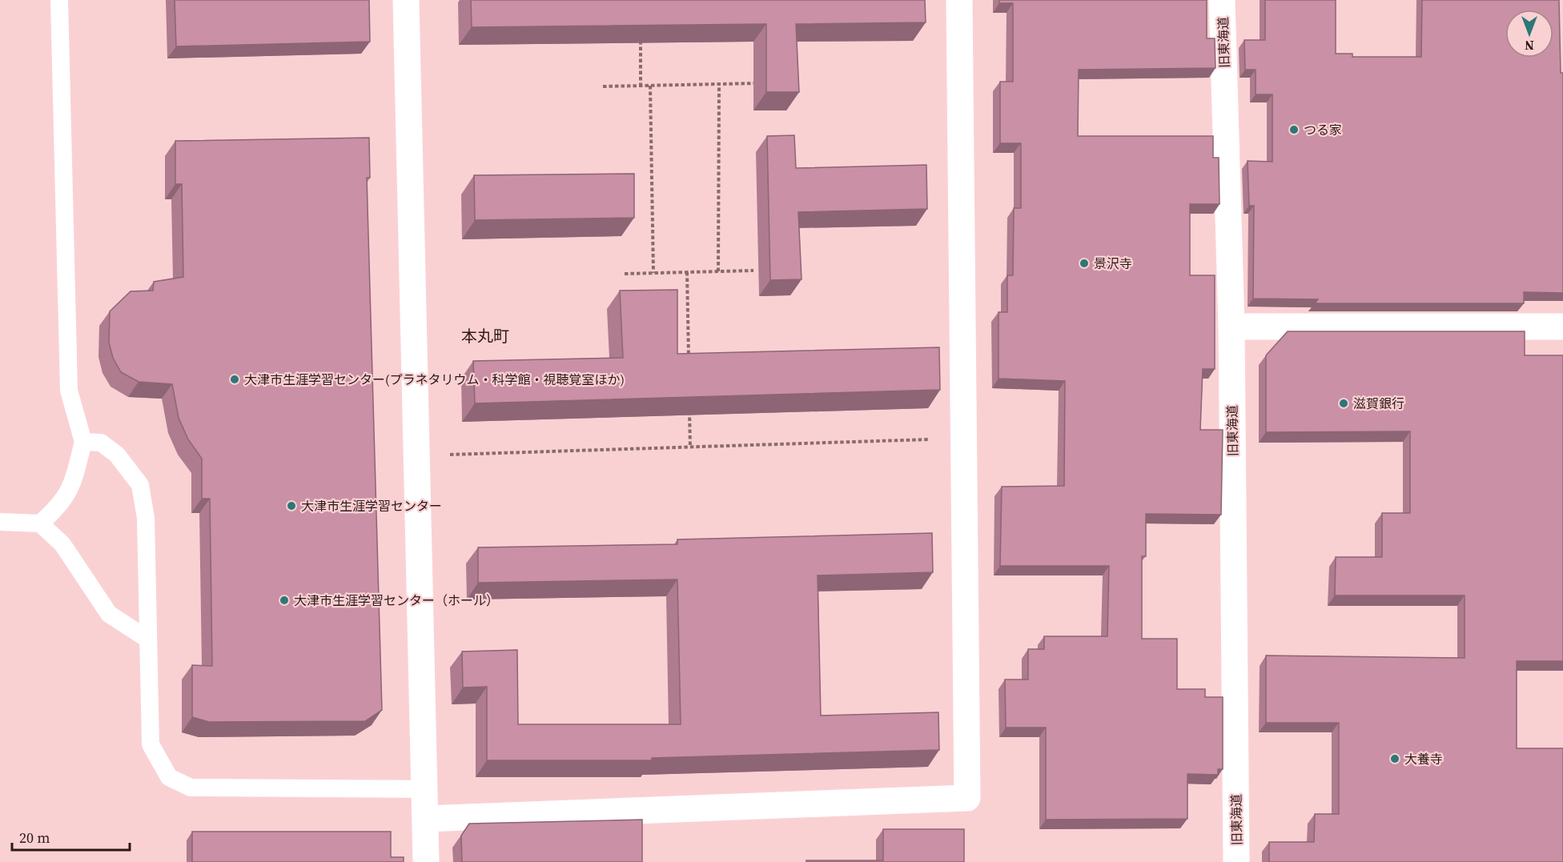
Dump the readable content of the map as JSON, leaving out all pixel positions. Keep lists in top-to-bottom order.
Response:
{
  "streets": {
    "street": ["旧東海道"]
  },
  "districts": ["本丸町"],
  "places": [
    "つる家",
    "景沢寺",
    "大津市生涯学習センター(プラネタリウム・科学館・視聴覚室ほか)",
    "滋賀銀行",
    "大津市生涯学習センター",
    "大津市生涯学習センター（ホール）",
    "大養寺"
  ],
  "scale_bar": "20 m",
  "north": "bottom"
}
